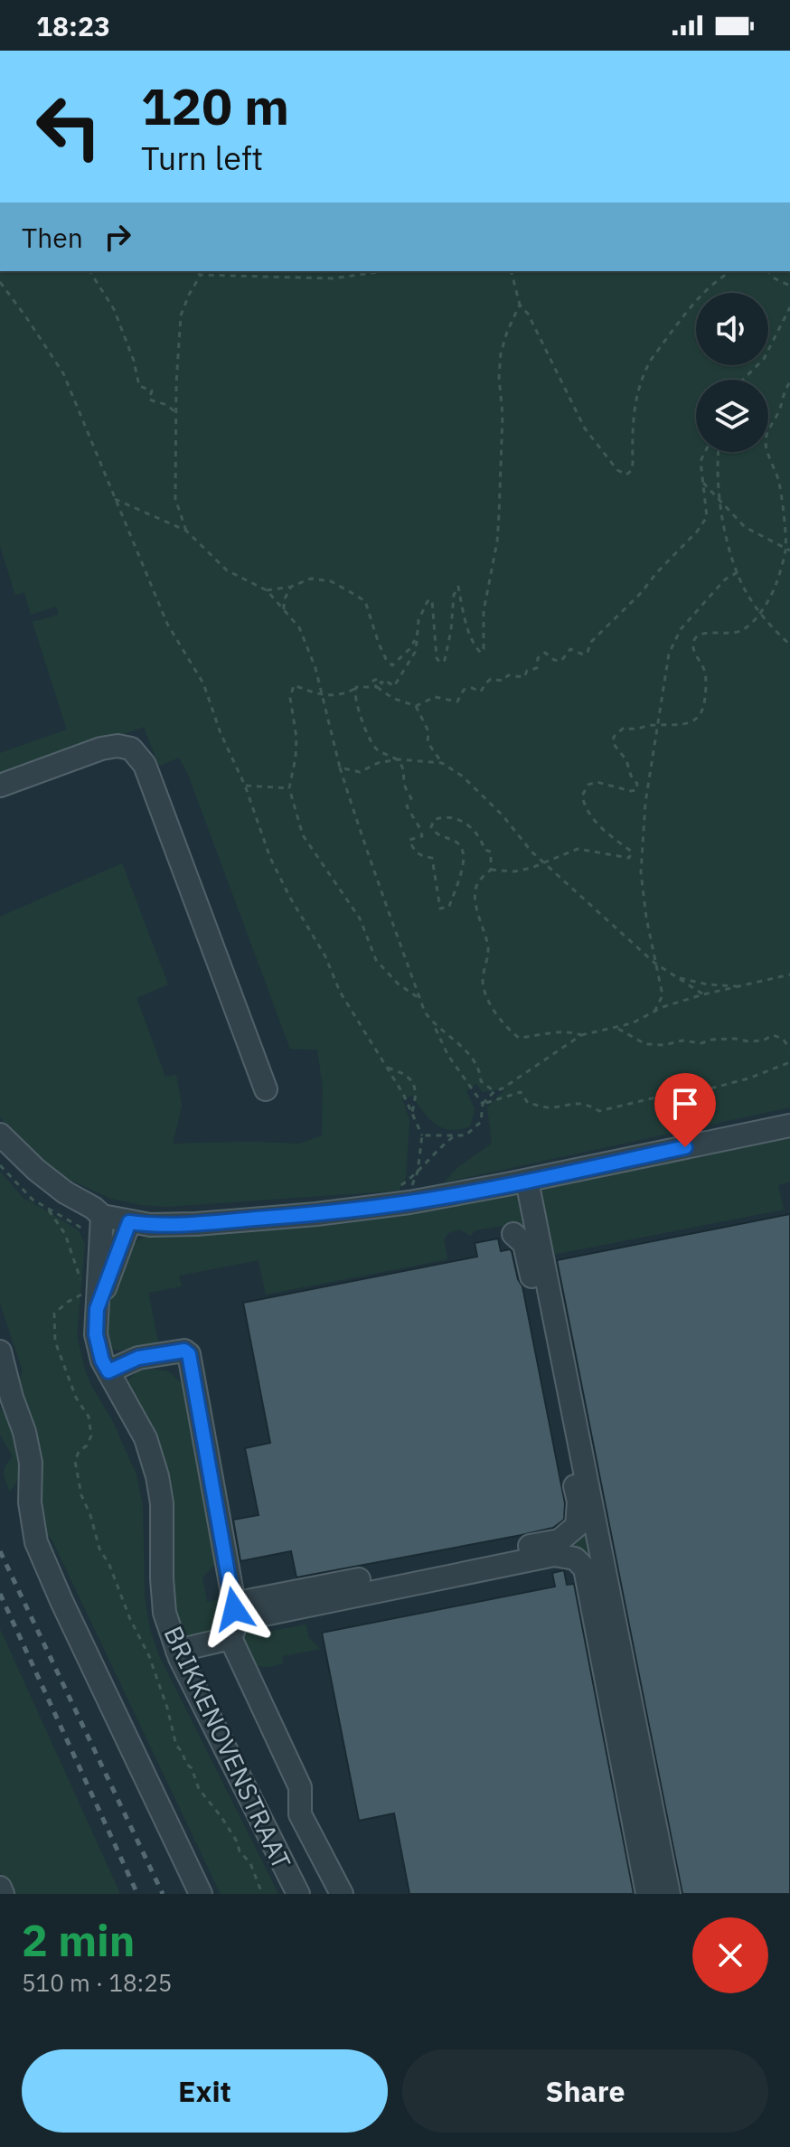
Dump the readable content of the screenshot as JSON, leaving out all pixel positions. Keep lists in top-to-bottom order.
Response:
{
  "streets": {
    "street": ["BRIKKENOVENSTRAAT"]
  },
  "page": {
    "status": "18:23",
    "turn": ["120 m", "Turn left"],
    "then": "Then",
    "heading": ["2 min", "510 m · 18:25"],
    "buttons": ["Exit", "Share"]
  }
}
